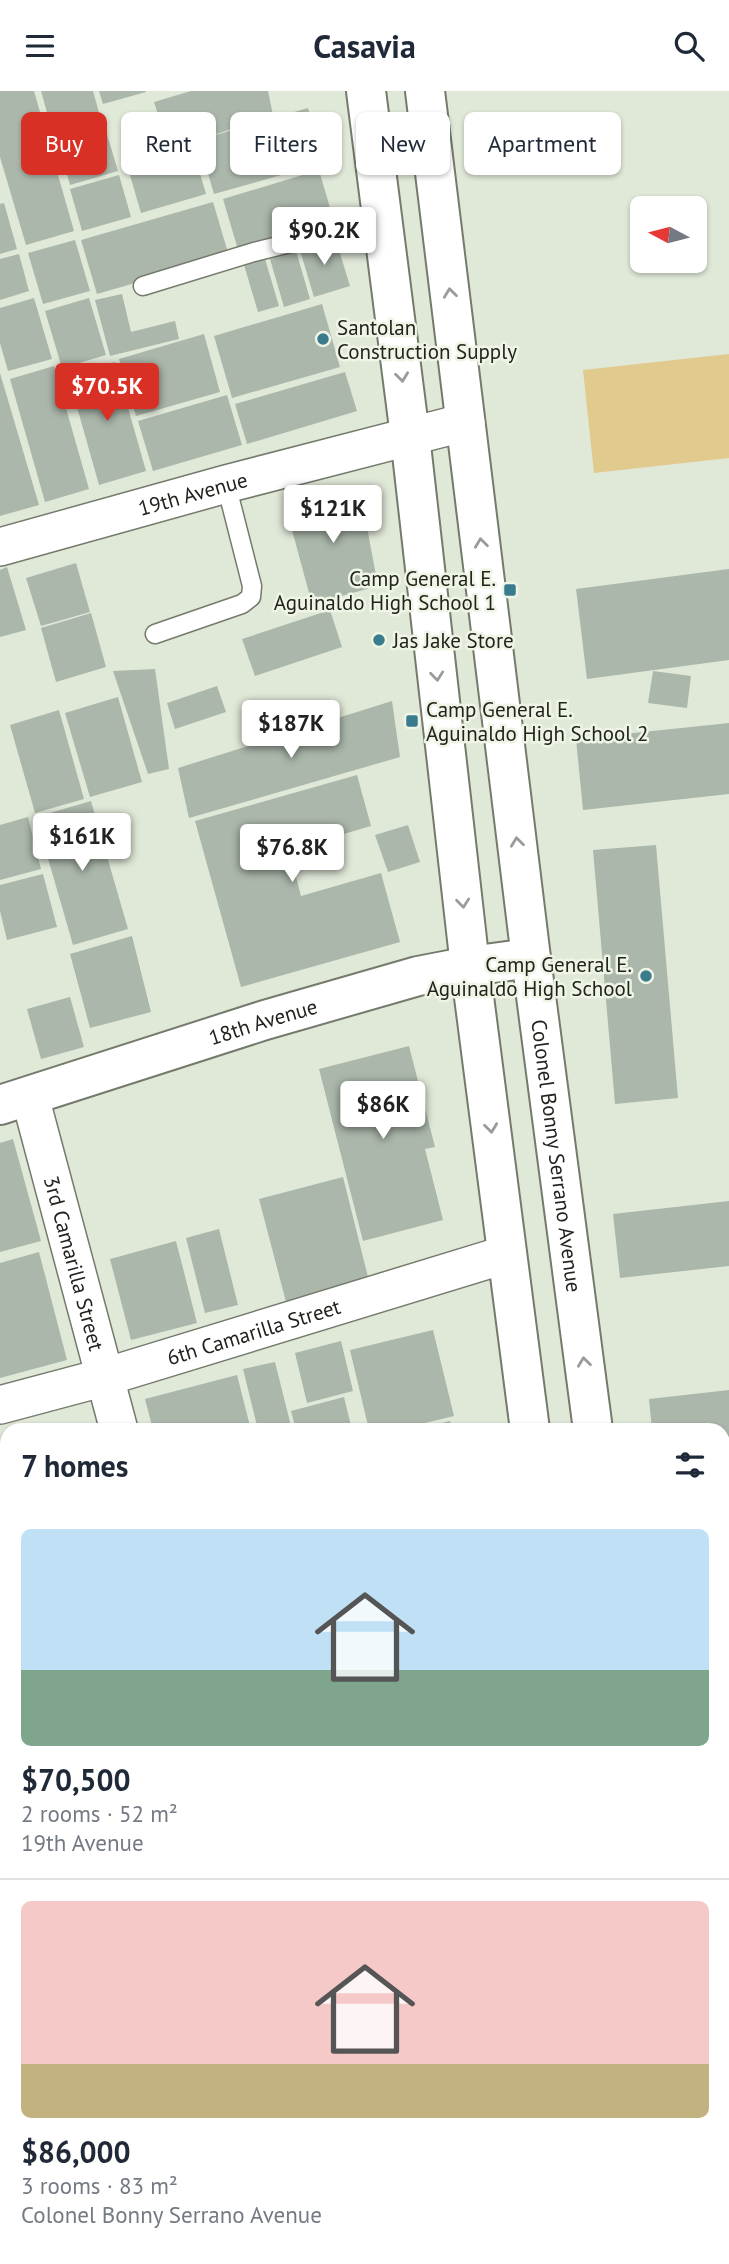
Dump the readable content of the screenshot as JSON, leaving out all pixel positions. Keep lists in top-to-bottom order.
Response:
{
  "streets": {
    "main road": ["18th Avenue", "Colonel Bonny Serrano Avenue"],
    "street": ["19th Avenue", "3rd Camarilla Street", "6th Camarilla Street"]
  },
  "crossings": [
    ["19th Avenue", "Colonel Bonny Serrano Avenue"],
    ["18th Avenue", "Colonel Bonny Serrano Avenue"],
    ["18th Avenue", "3rd Camarilla Street"],
    ["3rd Camarilla Street", "6th Camarilla Street"]
  ],
  "places": {
    "other": ["Santolan Construction Supply", "Jas Jake Store", "Camp General E. Aguinaldo High School"],
    "transit": ["Camp General E. Aguinaldo High School 1", "Camp General E. Aguinaldo High School 2"]
  },
  "north": "left",
  "page": {
    "header": "Casavia",
    "chip": [
      "Buy",
      "Rent",
      "Filters",
      "New",
      "Apartment"
    ],
    "price": [
      "$90.2K",
      "$70.5K",
      "$121K",
      "$187K",
      "$161K",
      "$76.8K",
      "$86K"
    ],
    "heading": "7 homes",
    "list": [
      {
        "name": "$70,500",
        "note": "2 rooms · 52 m² · 19th Avenue"
      },
      {
        "name": "$86,000",
        "note": "3 rooms · 83 m² · Colonel Bonny Serrano Avenue"
      }
    ]
  }
}
